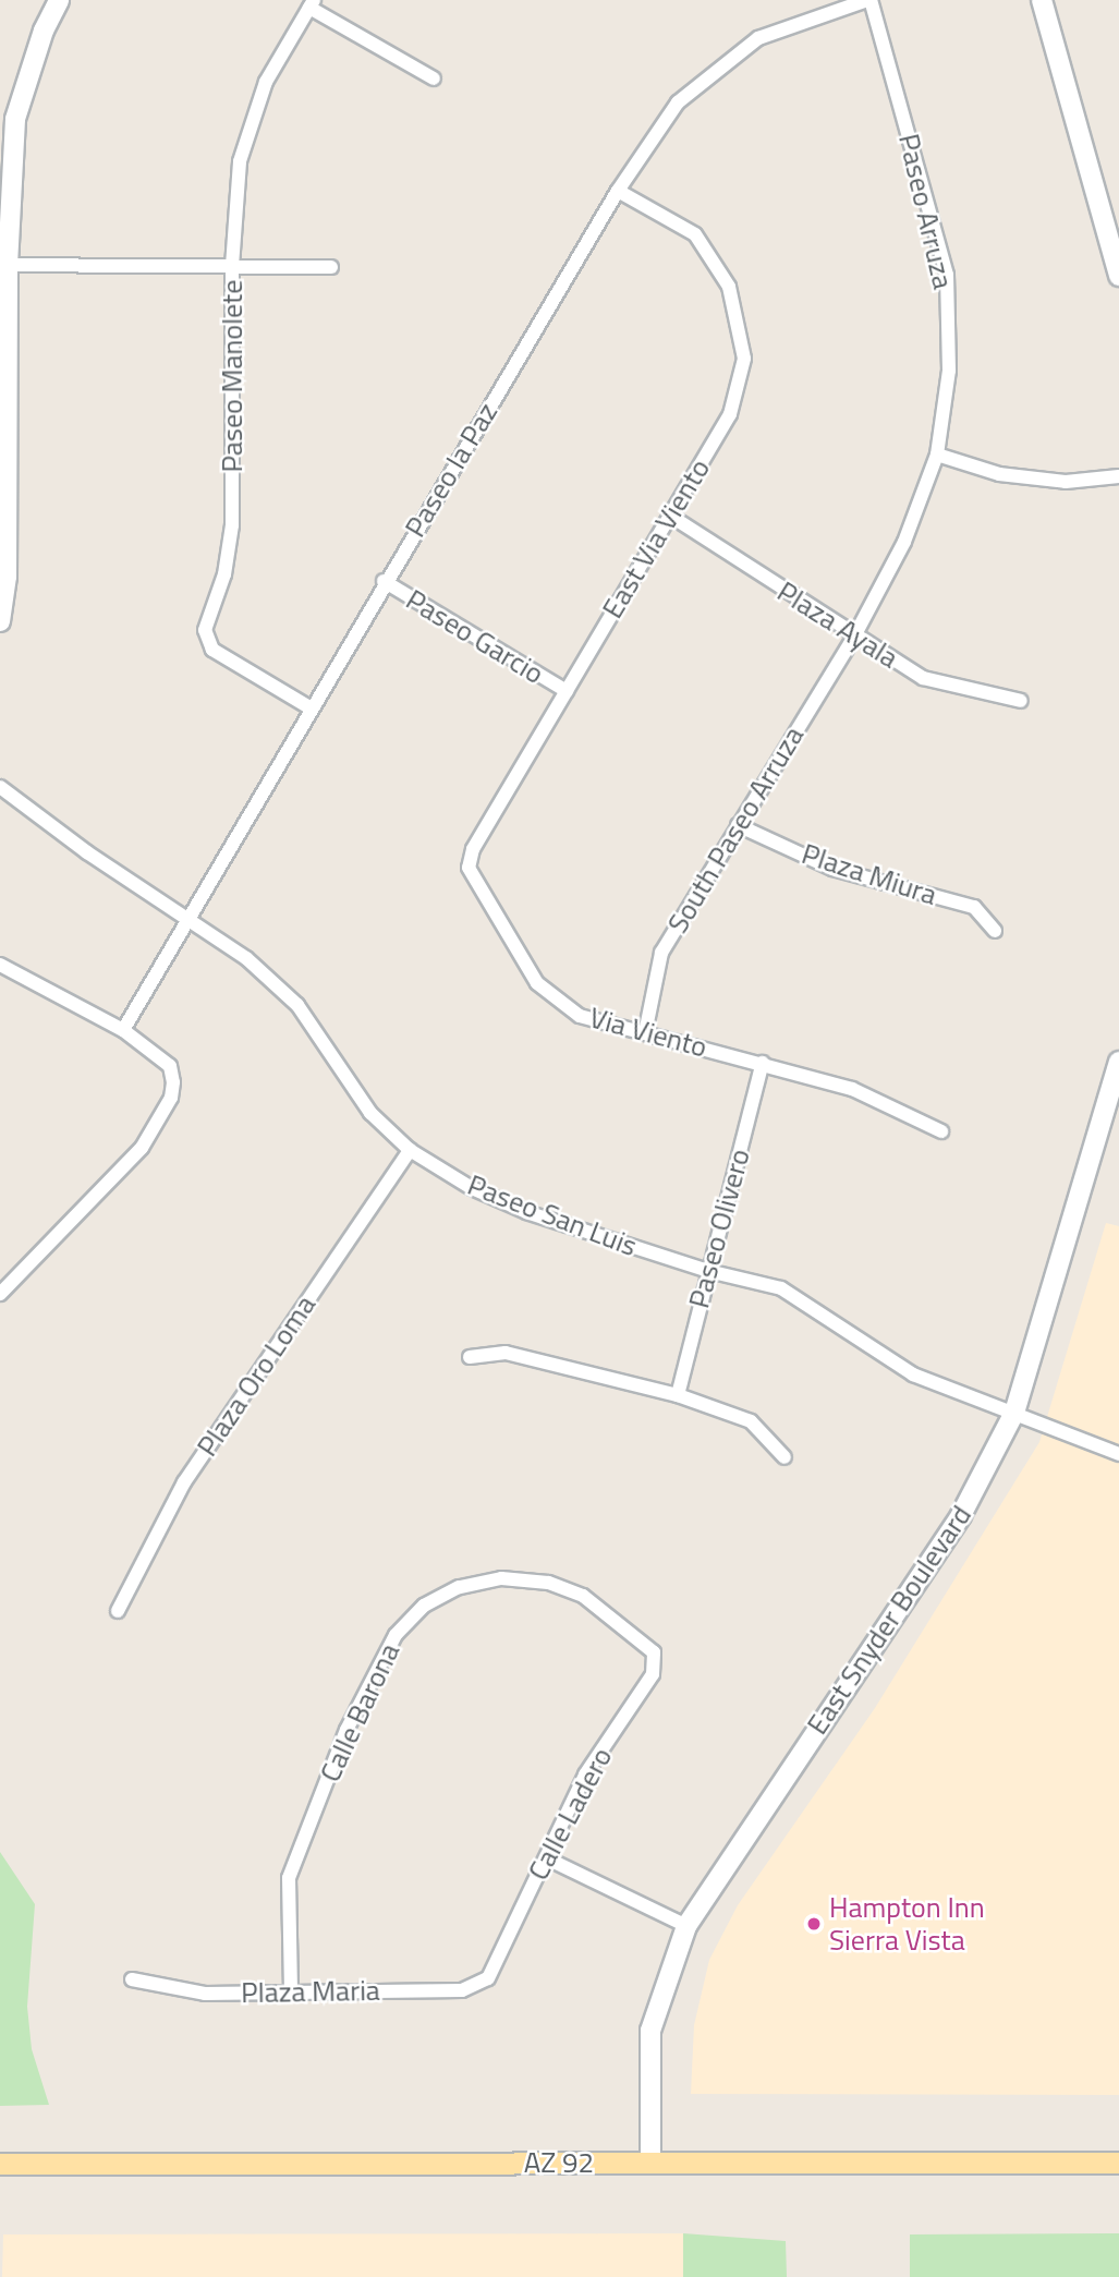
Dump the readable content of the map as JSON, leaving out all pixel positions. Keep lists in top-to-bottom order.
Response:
{
  "streets": {
    "main road": ["AZ 92"],
    "street": [
      "Paseo Arruza",
      "Paseo Manolete",
      "Paseo la Paz",
      "East Via Viento",
      "Plaza Ayala",
      "Paseo Garcio",
      "South Paseo Arruza",
      "Plaza Miura",
      "Via Viento",
      "Paseo San Luis",
      "Paseo Olivero",
      "Plaza Oro Loma",
      "East Snyder Boulevard",
      "Calle Barona",
      "Calle Ladero",
      "Plaza Maria"
    ]
  },
  "crossings": [
    ["Paseo Arruza", "Paseo la Paz"],
    ["Paseo Arruza", "Plaza Ayala"],
    ["Paseo Arruza", "South Paseo Arruza"],
    ["Paseo Manolete", "Paseo la Paz"],
    ["Paseo la Paz", "East Via Viento"],
    ["Paseo la Paz", "Paseo Garcio"],
    ["Paseo la Paz", "Paseo San Luis"],
    ["East Via Viento", "Plaza Ayala"],
    ["East Via Viento", "Paseo Garcio"],
    ["East Via Viento", "Via Viento"],
    ["Plaza Ayala", "South Paseo Arruza"],
    ["South Paseo Arruza", "Plaza Miura"],
    ["South Paseo Arruza", "Via Viento"],
    ["Via Viento", "Paseo Olivero"],
    ["Paseo San Luis", "Paseo Olivero"],
    ["Paseo San Luis", "Plaza Oro Loma"],
    ["Paseo San Luis", "East Snyder Boulevard"],
    ["East Snyder Boulevard", "AZ 92"],
    ["Calle Barona", "Calle Ladero"],
    ["Calle Barona", "Plaza Maria"],
    ["Calle Ladero", "Plaza Maria"]
  ],
  "places": ["Hampton Inn Sierra Vista"]
}
